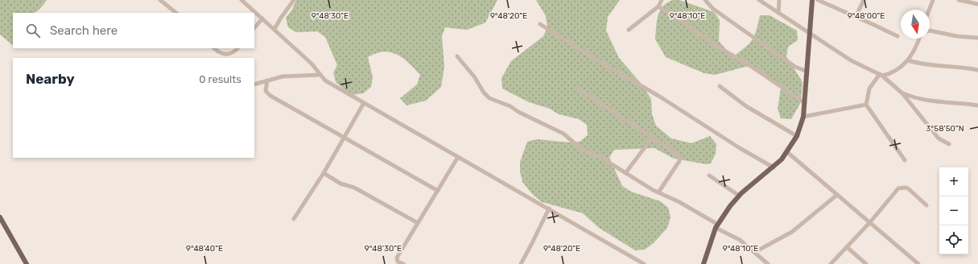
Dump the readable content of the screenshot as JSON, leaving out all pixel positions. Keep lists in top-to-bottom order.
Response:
{
  "north": "bottom",
  "page": {
    "search": "Search here",
    "heading": ["Nearby", "0 results"],
    "map_buttons": ["+", "−"]
  },
  "coordinates": [
    "9°48'30\"E",
    "9°48'20\"E",
    "9°48'10\"E",
    "9°48'00\"E",
    "3°58'50\"N",
    "9°48'40\"E"
  ]
}
